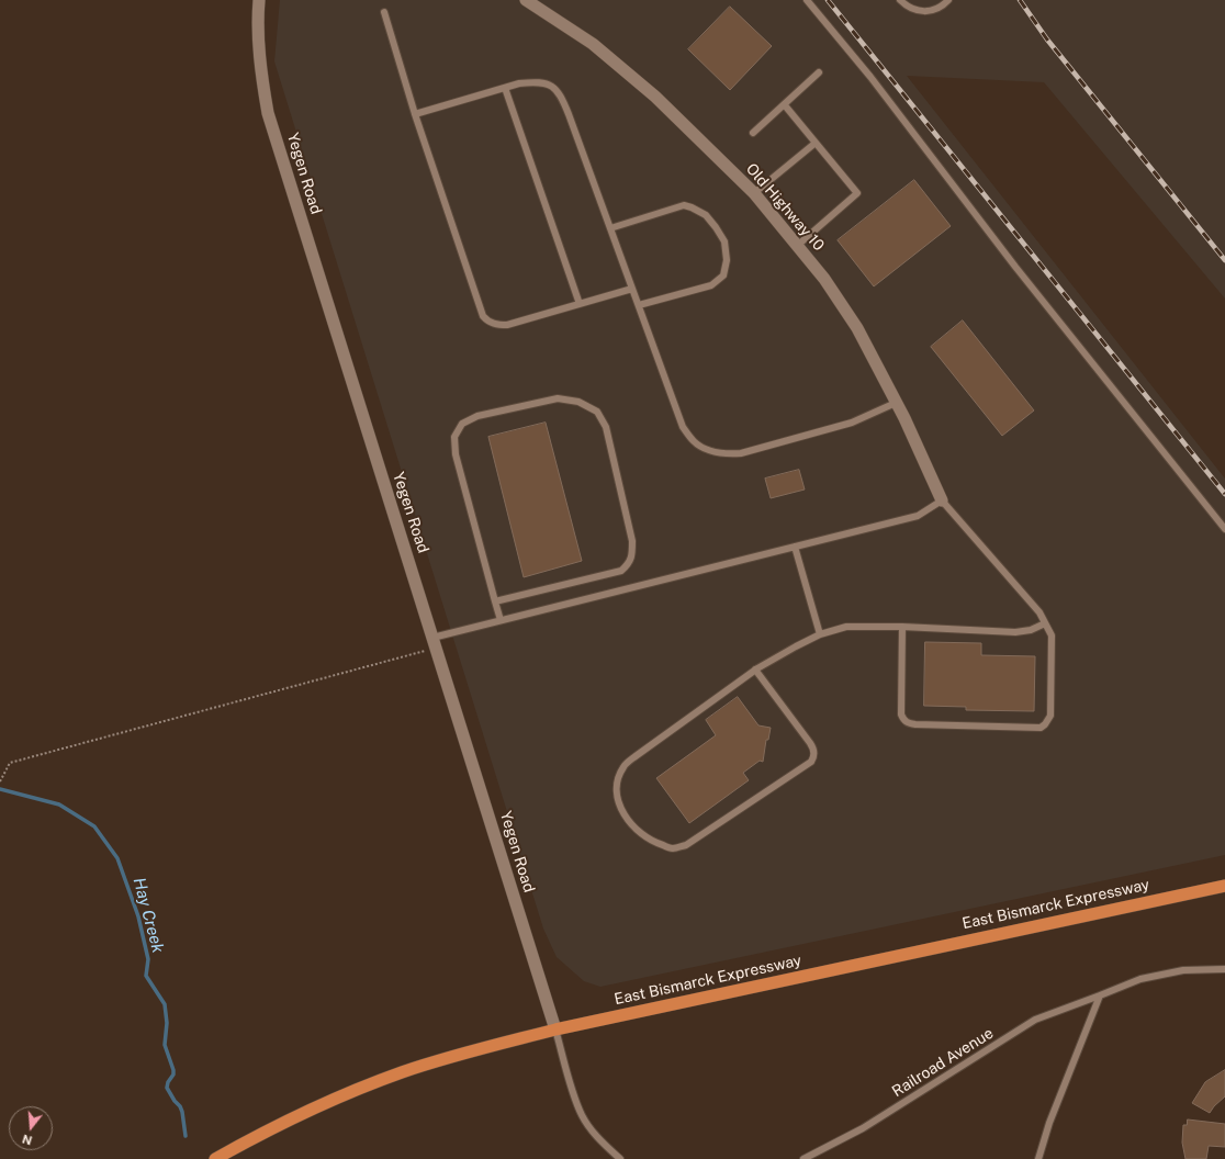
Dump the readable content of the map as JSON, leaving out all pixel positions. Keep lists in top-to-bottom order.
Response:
{
  "streets": {
    "main road": ["East Bismarck Expressway"],
    "street": ["Yegen Road", "Old Highway 10"],
    "lane": ["Railroad Avenue"]
  },
  "crossings": [
    ["Yegen Road", "East Bismarck Expressway"]
  ],
  "water": ["Hay Creek"],
  "north": "bottom"
}
